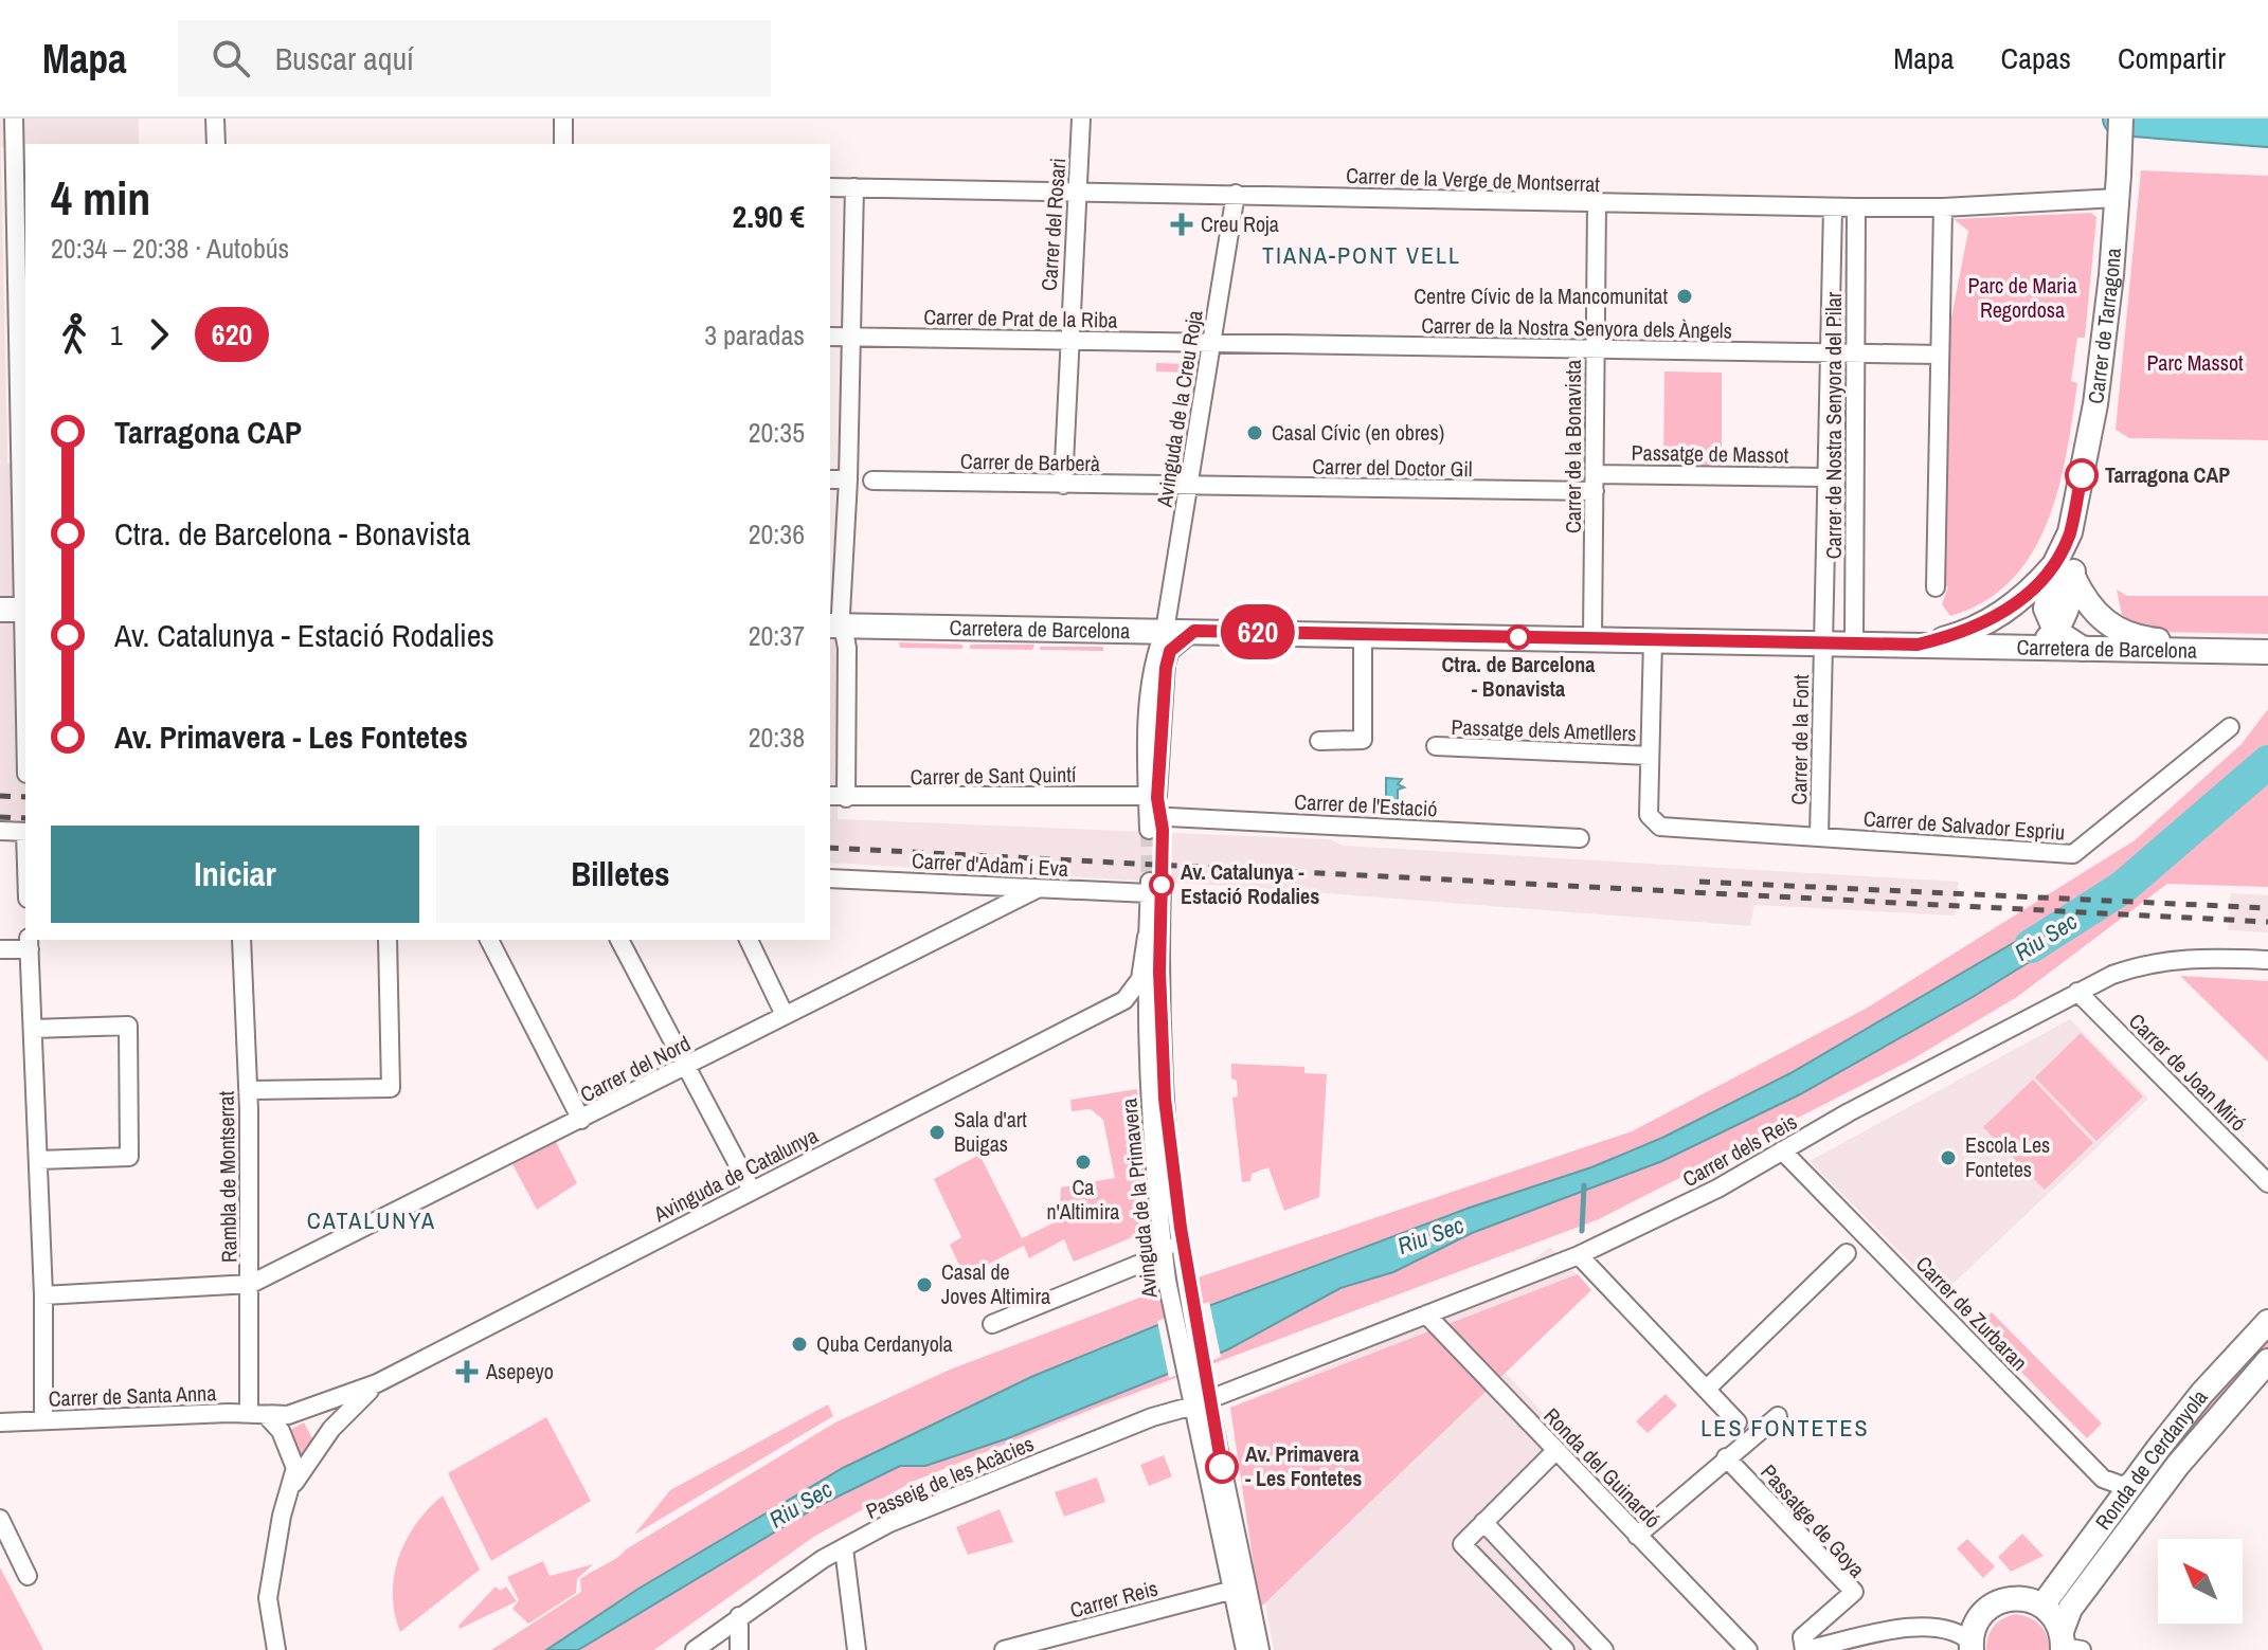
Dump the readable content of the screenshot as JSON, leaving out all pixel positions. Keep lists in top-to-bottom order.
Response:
{
  "streets": {
    "main road": ["Carrer de Tarragona", "Carretera de Barcelona", "Ronda de Cerdanyola"],
    "street": [
      "Carrer de la Verge de Montserrat",
      "Carrer del Rosari",
      "Carrer de Prat de la Riba",
      "Carrer de la Nostra Senyora dels Àngels",
      "Avinguda de la Creu Roja",
      "Carrer de Nostra Senyora del Pilar",
      "Carrer de la Bonavista",
      "Passatge de Massot",
      "Carrer de Barberà",
      "Carrer del Doctor Gil",
      "Passatge dels Ametllers",
      "Carrer de la Font",
      "Carrer de Sant Quintí",
      "Carrer de l'Estació",
      "Carrer de Salvador Espriu",
      "Carrer d'Adam i Eva",
      "Carrer del Nord",
      "Carrer de Joan Miró",
      "Carrer dels Reis",
      "Avinguda de Catalunya",
      "Rambla de Montserrat",
      "Avinguda de la Primavera",
      "Carrer de Zurbaran",
      "Carrer de Santa Anna",
      "Ronda del Guinardó",
      "Passeig de les Acàcies",
      "Passatge de Goya",
      "Carrer Reis"
    ]
  },
  "crossings": [
    ["Carrer de la Verge de Montserrat", "Carrer del Rosari"],
    ["Carrer de la Verge de Montserrat", "Carrer de Tarragona"],
    ["Carrer de la Verge de Montserrat", "Avinguda de la Creu Roja"],
    ["Carrer de la Verge de Montserrat", "Carrer de Nostra Senyora del Pilar"],
    ["Carrer de la Verge de Montserrat", "Carrer de la Bonavista"],
    ["Carrer del Rosari", "Carrer de Prat de la Riba"],
    ["Carrer del Rosari", "Carrer de Barberà"],
    ["Carrer de Prat de la Riba", "Carrer de la Nostra Senyora dels Àngels"],
    ["Carrer de Prat de la Riba", "Avinguda de la Creu Roja"],
    ["Carrer de la Nostra Senyora dels Àngels", "Avinguda de la Creu Roja"],
    ["Carrer de la Nostra Senyora dels Àngels", "Carrer de Nostra Senyora del Pilar"],
    ["Carrer de la Nostra Senyora dels Àngels", "Carrer de la Bonavista"],
    ["Avinguda de la Creu Roja", "Carrer de Barberà"],
    ["Avinguda de la Creu Roja", "Carrer del Doctor Gil"],
    ["Avinguda de la Creu Roja", "Carretera de Barcelona"],
    ["Carrer de Nostra Senyora del Pilar", "Passatge de Massot"],
    ["Carrer de Nostra Senyora del Pilar", "Carretera de Barcelona"],
    ["Carrer de Nostra Senyora del Pilar", "Carrer de la Font"],
    ["Carrer de la Bonavista", "Passatge de Massot"],
    ["Carrer de la Bonavista", "Carrer del Doctor Gil"],
    ["Carrer de la Bonavista", "Carretera de Barcelona"],
    ["Passatge de Massot", "Carrer del Doctor Gil"],
    ["Carrer de Barberà", "Carrer del Doctor Gil"],
    ["Carretera de Barcelona", "Carrer de la Font"],
    ["Passatge dels Ametllers", "Carrer de Salvador Espriu"],
    ["Carrer de la Font", "Carrer de Salvador Espriu"],
    ["Carrer de Sant Quintí", "Carrer de l'Estació"],
    ["Carrer d'Adam i Eva", "Carrer del Nord"],
    ["Carrer d'Adam i Eva", "Avinguda de Catalunya"],
    ["Carrer del Nord", "Rambla de Montserrat"],
    ["Carrer de Joan Miró", "Carrer dels Reis"],
    ["Carrer dels Reis", "Carrer de Zurbaran"],
    ["Carrer dels Reis", "Ronda del Guinardó"],
    ["Carrer dels Reis", "Passeig de les Acàcies"],
    ["Avinguda de Catalunya", "Rambla de Montserrat"],
    ["Avinguda de Catalunya", "Avinguda de la Primavera"],
    ["Avinguda de Catalunya", "Carrer de Santa Anna"],
    ["Rambla de Montserrat", "Carrer de Santa Anna"],
    ["Avinguda de la Primavera", "Passeig de les Acàcies"],
    ["Avinguda de la Primavera", "Carrer Reis"],
    ["Carrer de Zurbaran", "Ronda de Cerdanyola"]
  ],
  "districts": ["TIANA-PONT VELL", "CATALUNYA", "LES FONTETES"],
  "water": ["Riu Sec"],
  "parks": ["Parc de Maria Regordosa", "Parc Massot"],
  "places": {
    "health": ["Creu Roja", "Asepeyo"],
    "other": [
      "Centre Cívic de la Mancomunitat",
      "Casal Cívic (en obres)",
      "Tarragona CAP",
      "Ctra. de Barcelona - Bonavista",
      "Av. Catalunya - Estació Rodalies",
      "Sala d'art Buigas",
      "Escola Les Fontetes",
      "Ca n'Altimira",
      "Casal de Joves Altimira",
      "Quba Cerdanyola",
      "Av. Primavera - Les Fontetes"
    ]
  },
  "lines": ["bus line 620"],
  "north": "top left",
  "page": {
    "header": "Mapa",
    "search": "Buscar aquí",
    "nav": ["Mapa", "Capas", "Compartir"],
    "on_map": "620",
    "heading": ["4 min", "20:34 – 20:38 · Autobús", "2.90 €"],
    "legs": ["1", "620", "3 paradas"],
    "list": [
      {
        "name": "Tarragona CAP",
        "value": "20:35"
      },
      {
        "name": "Ctra. de Barcelona - Bonavista",
        "value": "20:36"
      },
      {
        "name": "Av. Catalunya - Estació Rodalies",
        "value": "20:37"
      },
      {
        "name": "Av. Primavera - Les Fontetes",
        "value": "20:38"
      }
    ],
    "buttons": ["Iniciar", "Billetes"]
  }
}
